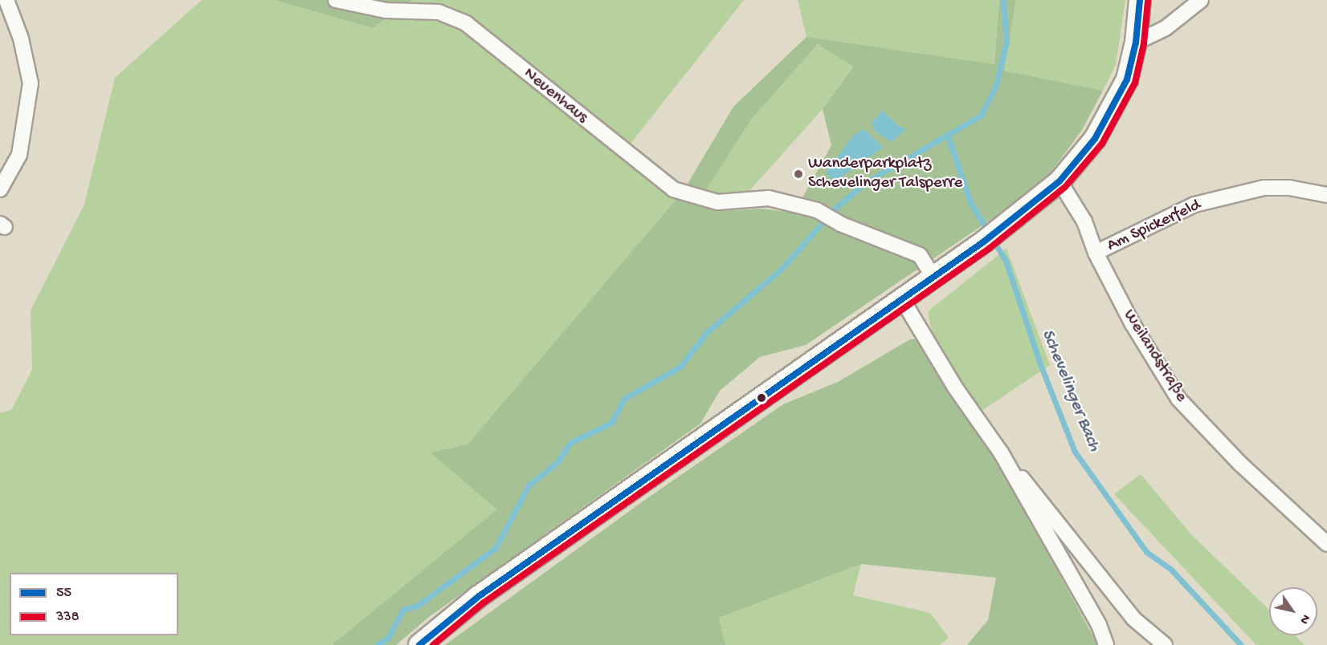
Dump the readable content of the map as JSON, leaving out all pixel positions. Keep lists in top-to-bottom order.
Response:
{
  "streets": {
    "street": ["Neuenhaus", "Am Spickerfeld", "Weilandstraße"]
  },
  "crossings": [
    ["Am Spickerfeld", "Weilandstraße"]
  ],
  "water": ["Schevelinger Bach"],
  "places": ["Wanderparkplatz Schevelinger Talsperre"],
  "lines": ["transit line 55", "transit line 338"],
  "legend": ["55", "338"],
  "north": "bottom right"
}
